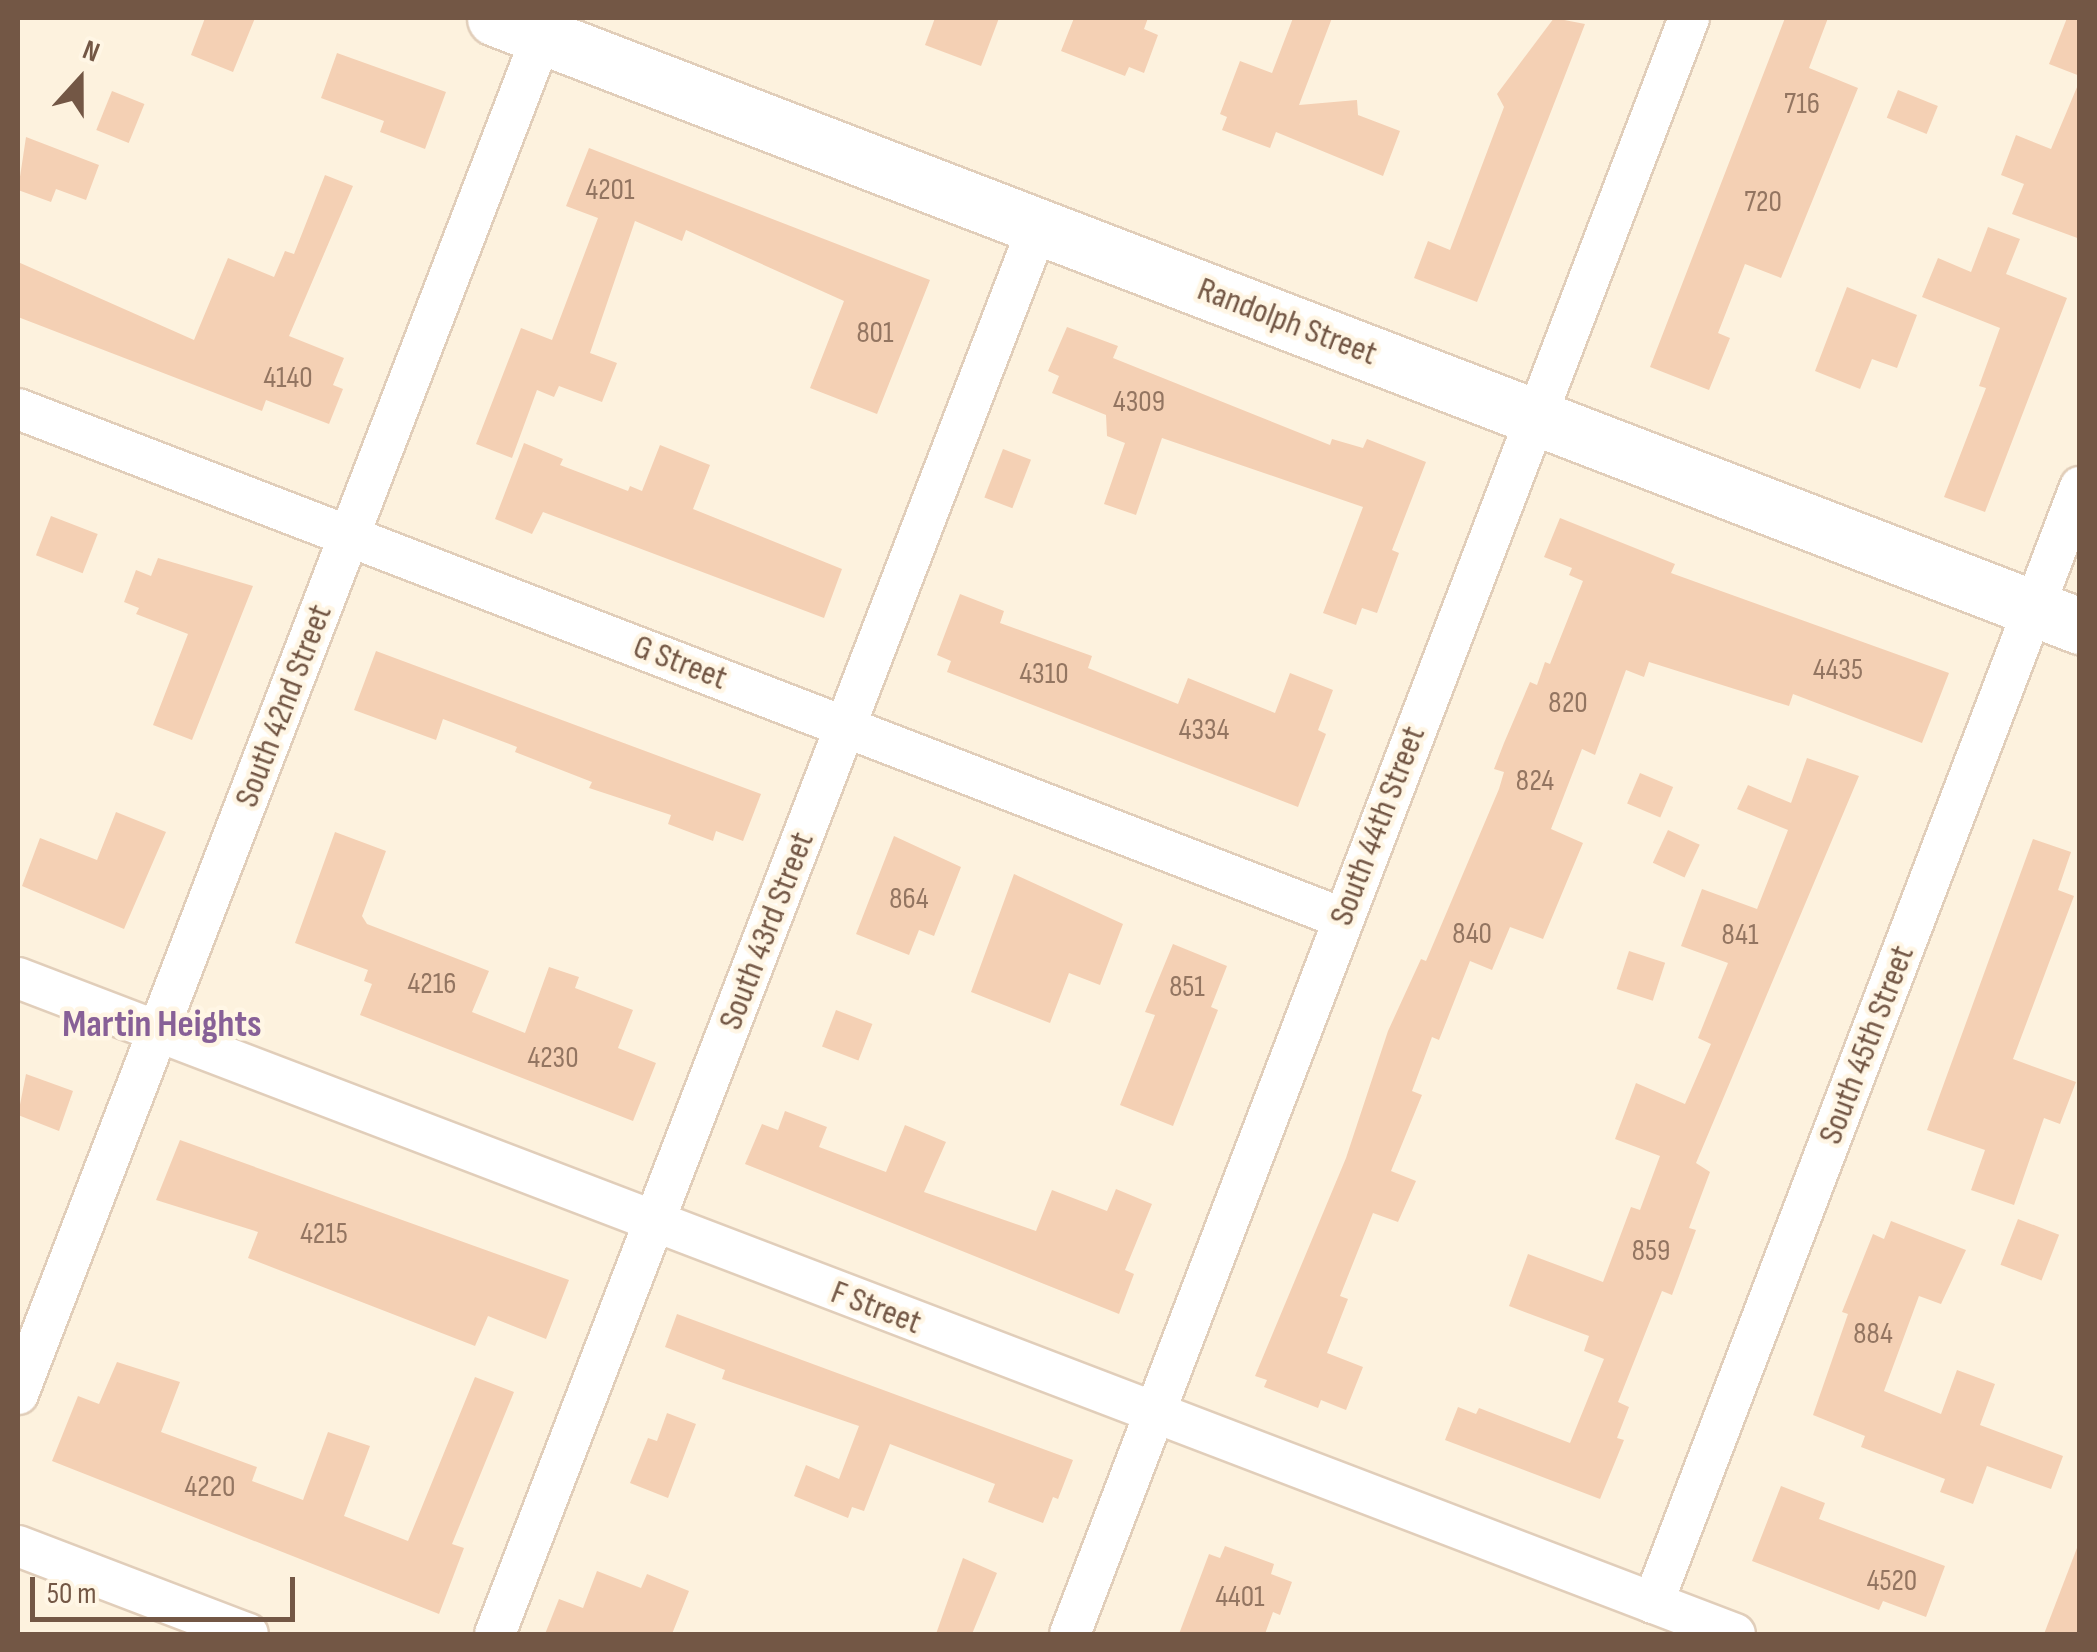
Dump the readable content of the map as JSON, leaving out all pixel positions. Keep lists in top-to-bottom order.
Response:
{
  "streets": {
    "main road": ["Randolph Street"],
    "street": [
      "G Street",
      "South 42nd Street",
      "South 44th Street",
      "South 43rd Street",
      "South 45th Street",
      "F Street"
    ]
  },
  "crossings": [
    ["Randolph Street", "South 42nd Street"],
    ["Randolph Street", "South 44th Street"],
    ["Randolph Street", "South 43rd Street"],
    ["Randolph Street", "South 45th Street"],
    ["G Street", "South 42nd Street"],
    ["G Street", "South 44th Street"],
    ["G Street", "South 43rd Street"],
    ["South 42nd Street", "F Street"],
    ["South 44th Street", "F Street"],
    ["South 43rd Street", "F Street"],
    ["South 45th Street", "F Street"]
  ],
  "districts": ["Martin Heights"],
  "house_numbers": [
    "716",
    "4201",
    "720",
    "801",
    "4140",
    "4309",
    "4435",
    "4310",
    "820",
    "4334",
    "824",
    "864",
    "840",
    "841",
    "4216",
    "851",
    "4230",
    "4215",
    "859",
    "884",
    "4220",
    "4520",
    "4401"
  ],
  "scale_bar": "50 m",
  "north": "top"
}
